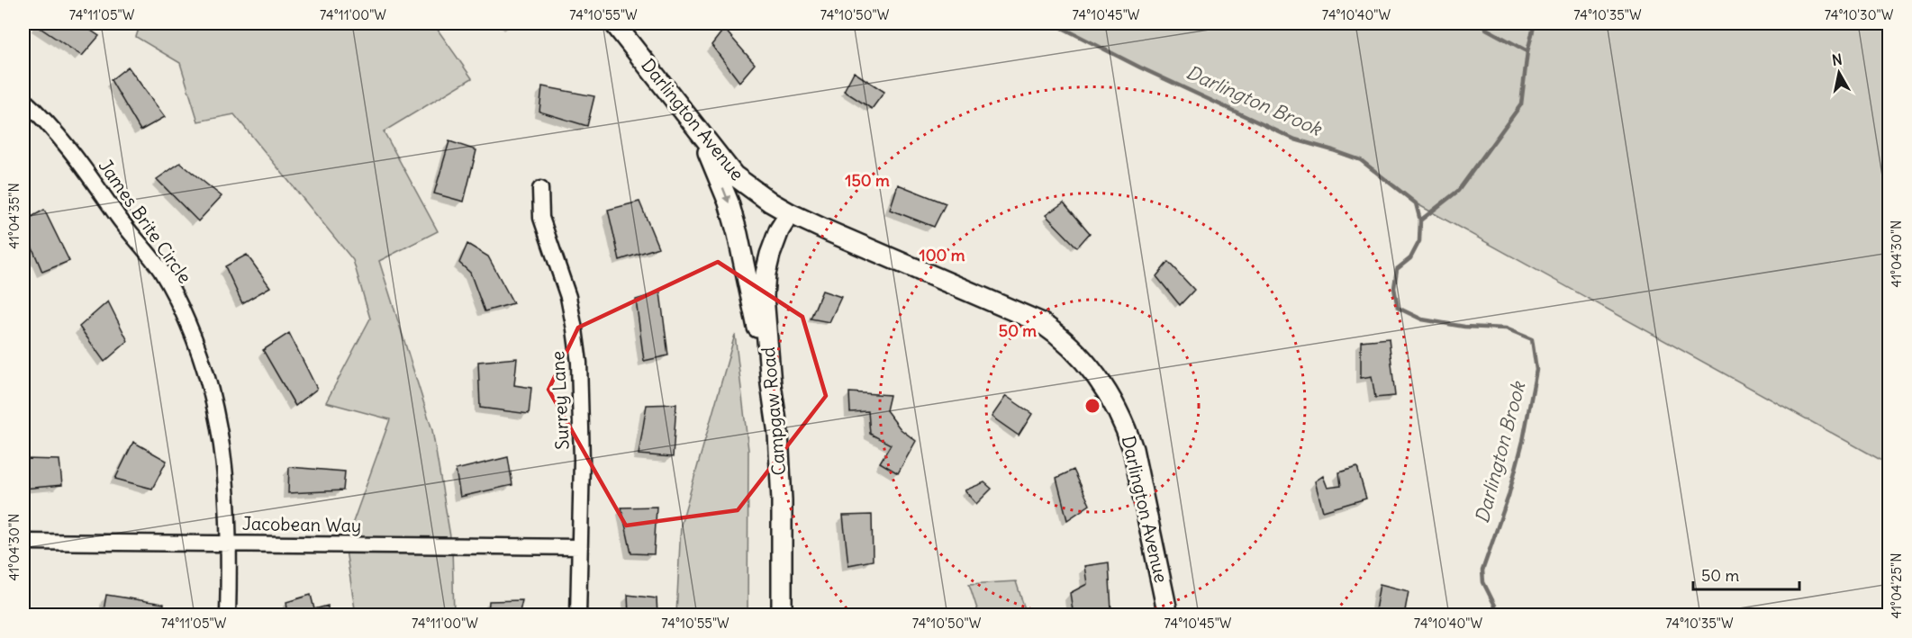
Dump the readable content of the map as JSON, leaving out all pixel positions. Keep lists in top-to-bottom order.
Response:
{
  "streets": {
    "main road": ["Darlington Avenue", "Campgaw Road"],
    "street": ["James Brite Circle", "Surrey Lane", "Jacobean Way"]
  },
  "crossings": [
    ["Darlington Avenue", "Campgaw Road"],
    ["James Brite Circle", "Jacobean Way"],
    ["Surrey Lane", "Jacobean Way"]
  ],
  "water": ["Darlington Brook"],
  "scale_bar": "50 m",
  "north": "top",
  "coordinates": [
    "74°11'05\"W",
    "74°11'00\"W",
    "74°10'55\"W",
    "74°10'50\"W",
    "74°10'45\"W",
    "74°10'40\"W",
    "74°10'35\"W",
    "74°10'30\"W",
    "41°04'35\"N",
    "41°04'30\"N",
    "41°04'25\"N"
  ],
  "rings": ["150 m", "100 m", "50 m"]
}
